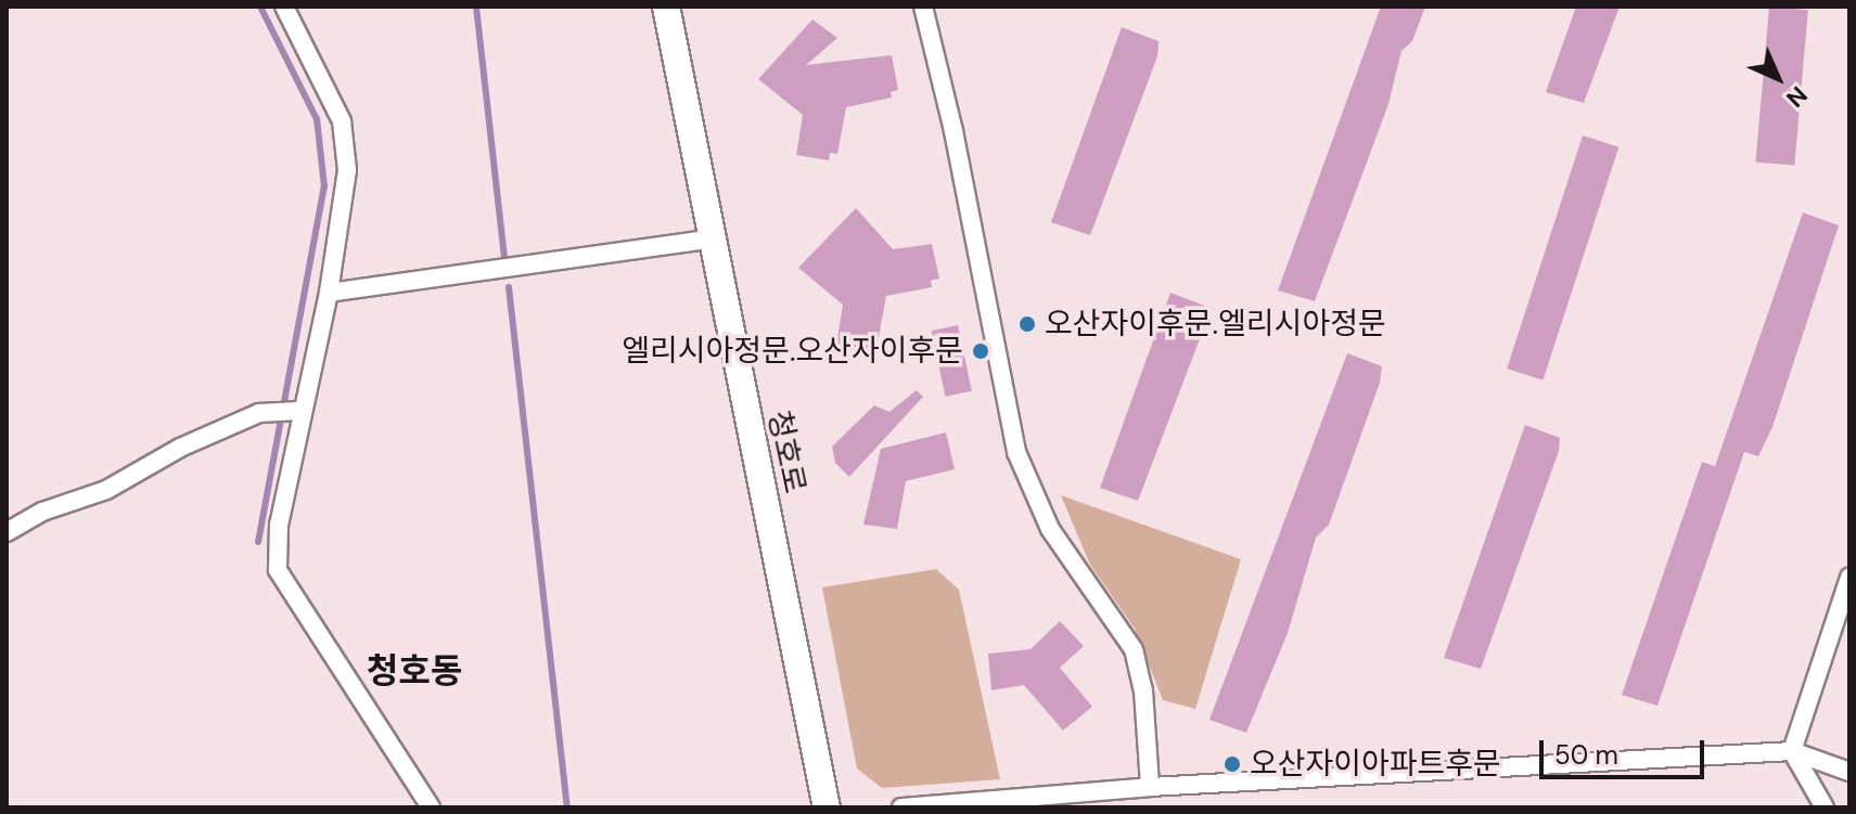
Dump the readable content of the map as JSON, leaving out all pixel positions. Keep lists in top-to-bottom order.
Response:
{
  "streets": {
    "street": ["청호로"]
  },
  "districts": ["청호동"],
  "places": ["오산자이후문.엘리시아정문", "엘리시아정문.오산자이후문", "오산자이아파트후문"],
  "scale_bar": "50 m",
  "north": "bottom right"
}
